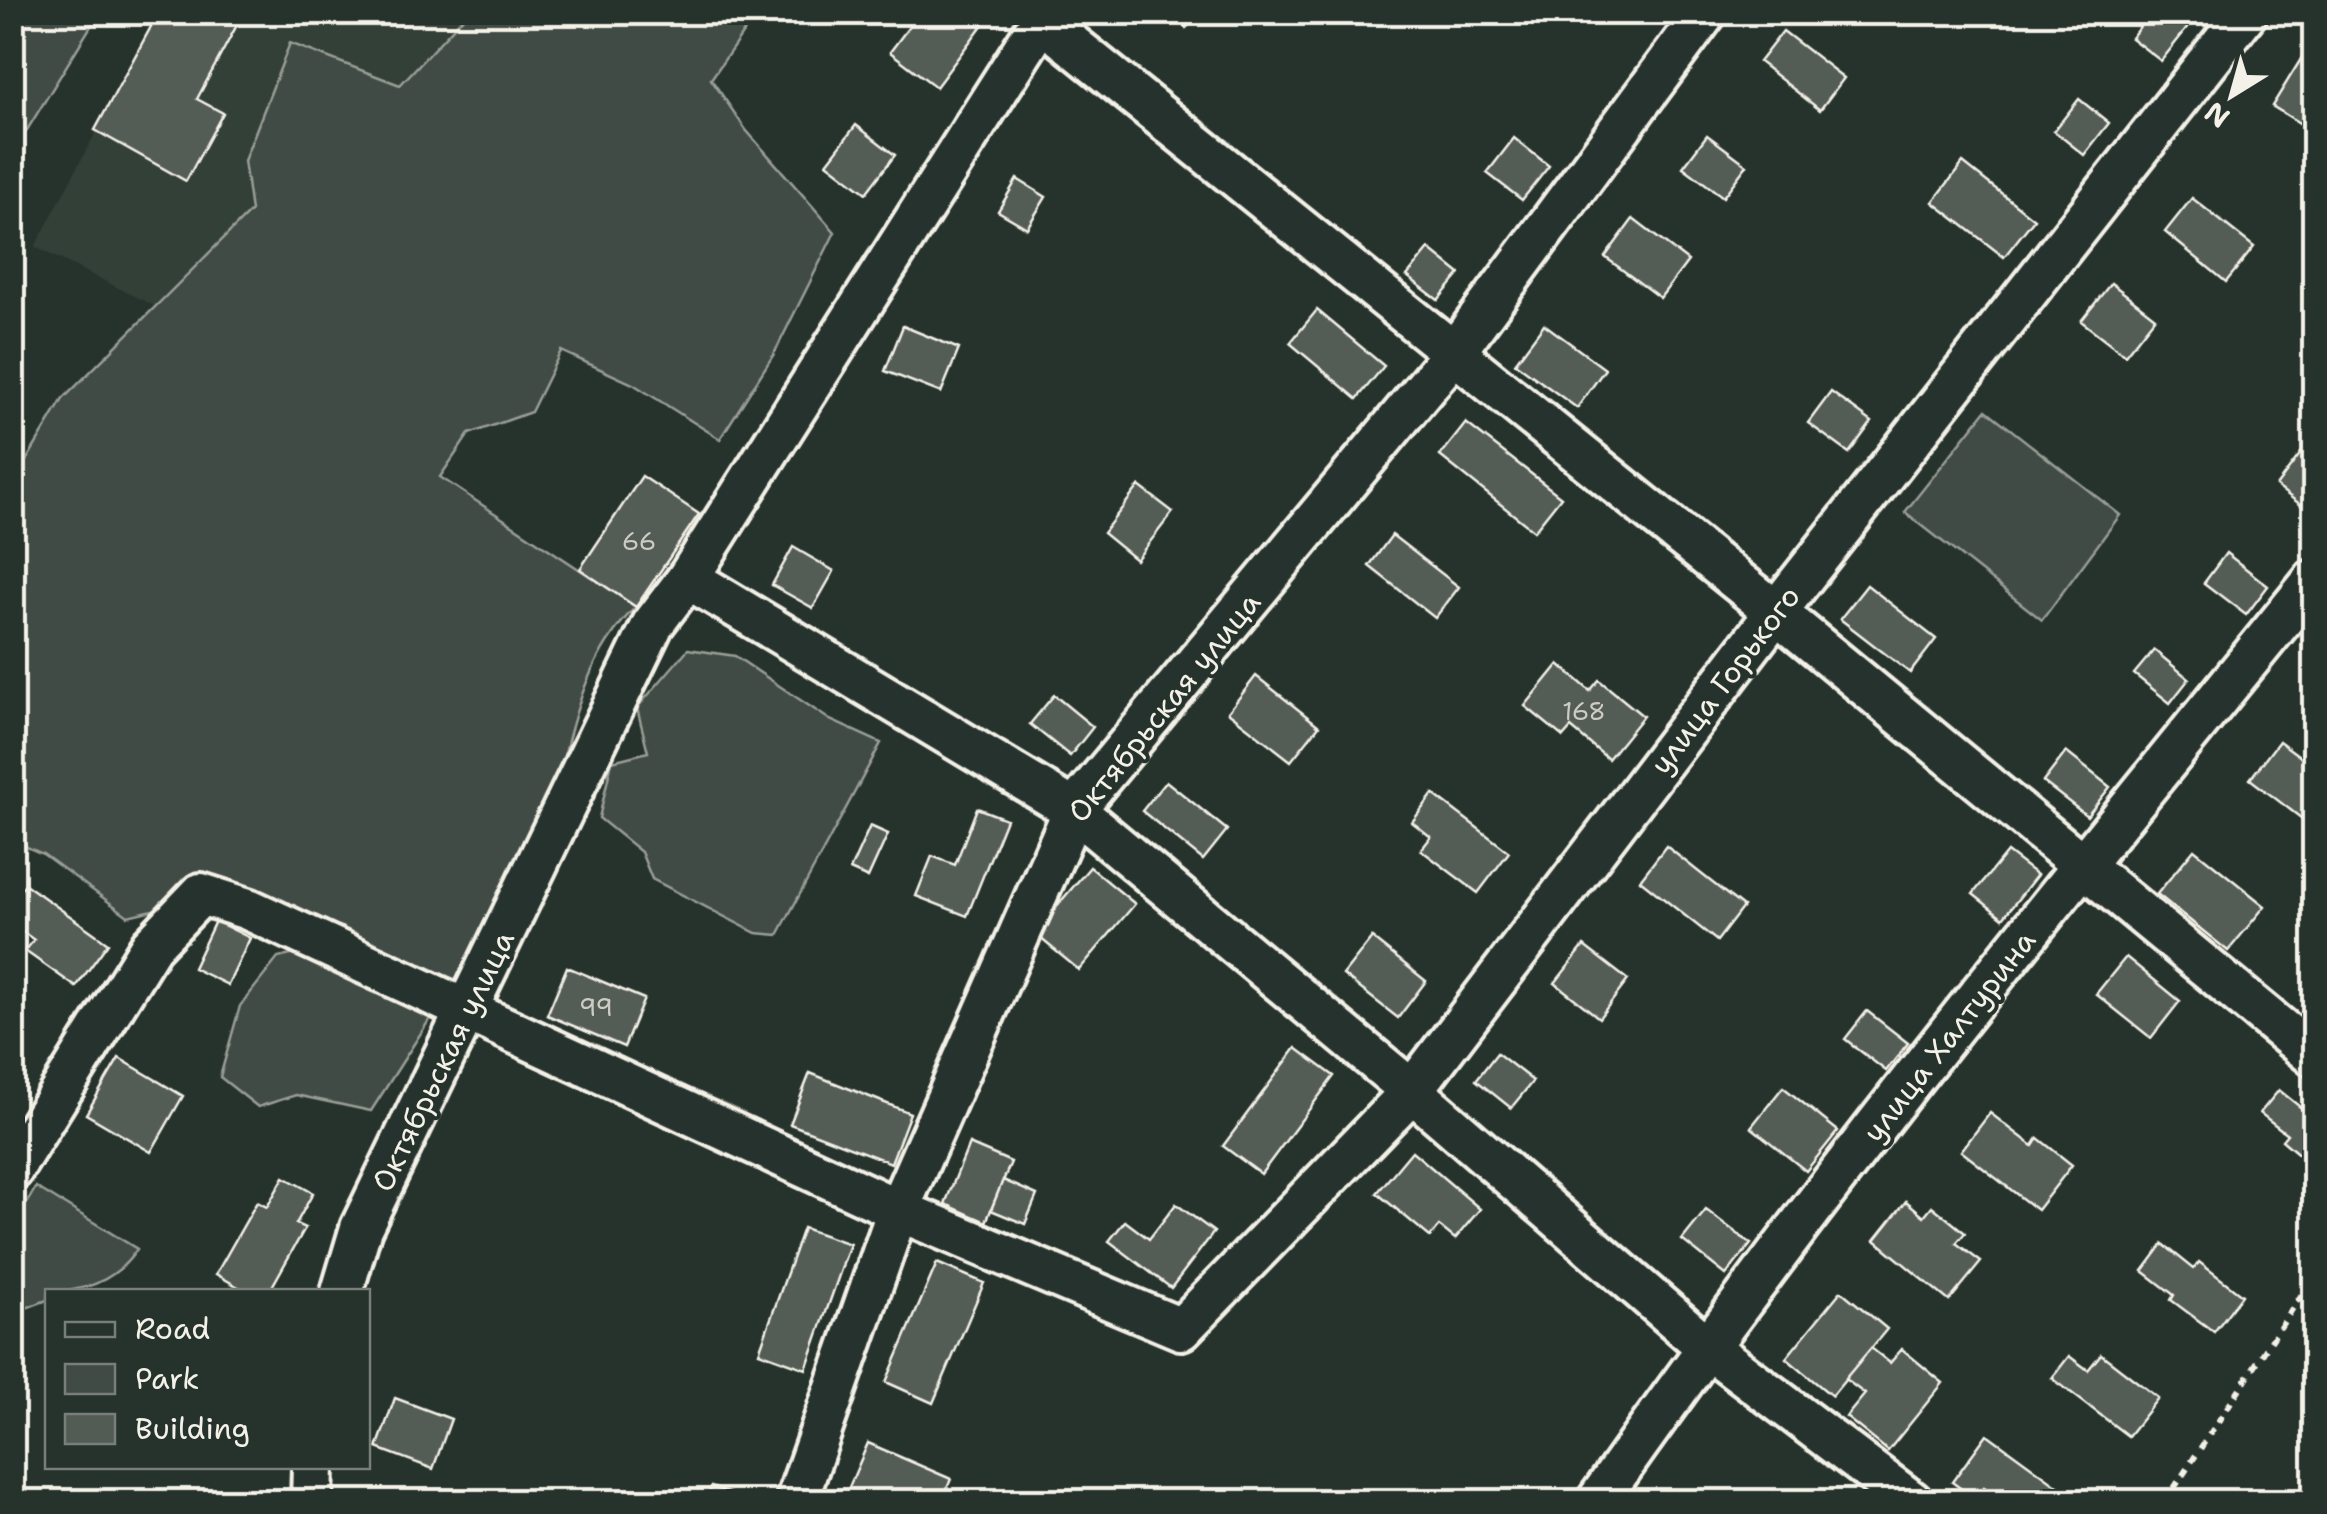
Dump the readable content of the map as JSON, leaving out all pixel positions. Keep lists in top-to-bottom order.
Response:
{
  "streets": {
    "street": ["улица Горького", "Октябрьская улица", "улица Халтурина"]
  },
  "crossings": [
    ["улица Горького", "Октябрьская улица"]
  ],
  "house_numbers": ["66", "168", "99"],
  "legend": ["Road", "Park", "Building"],
  "north": "bottom left"
}
